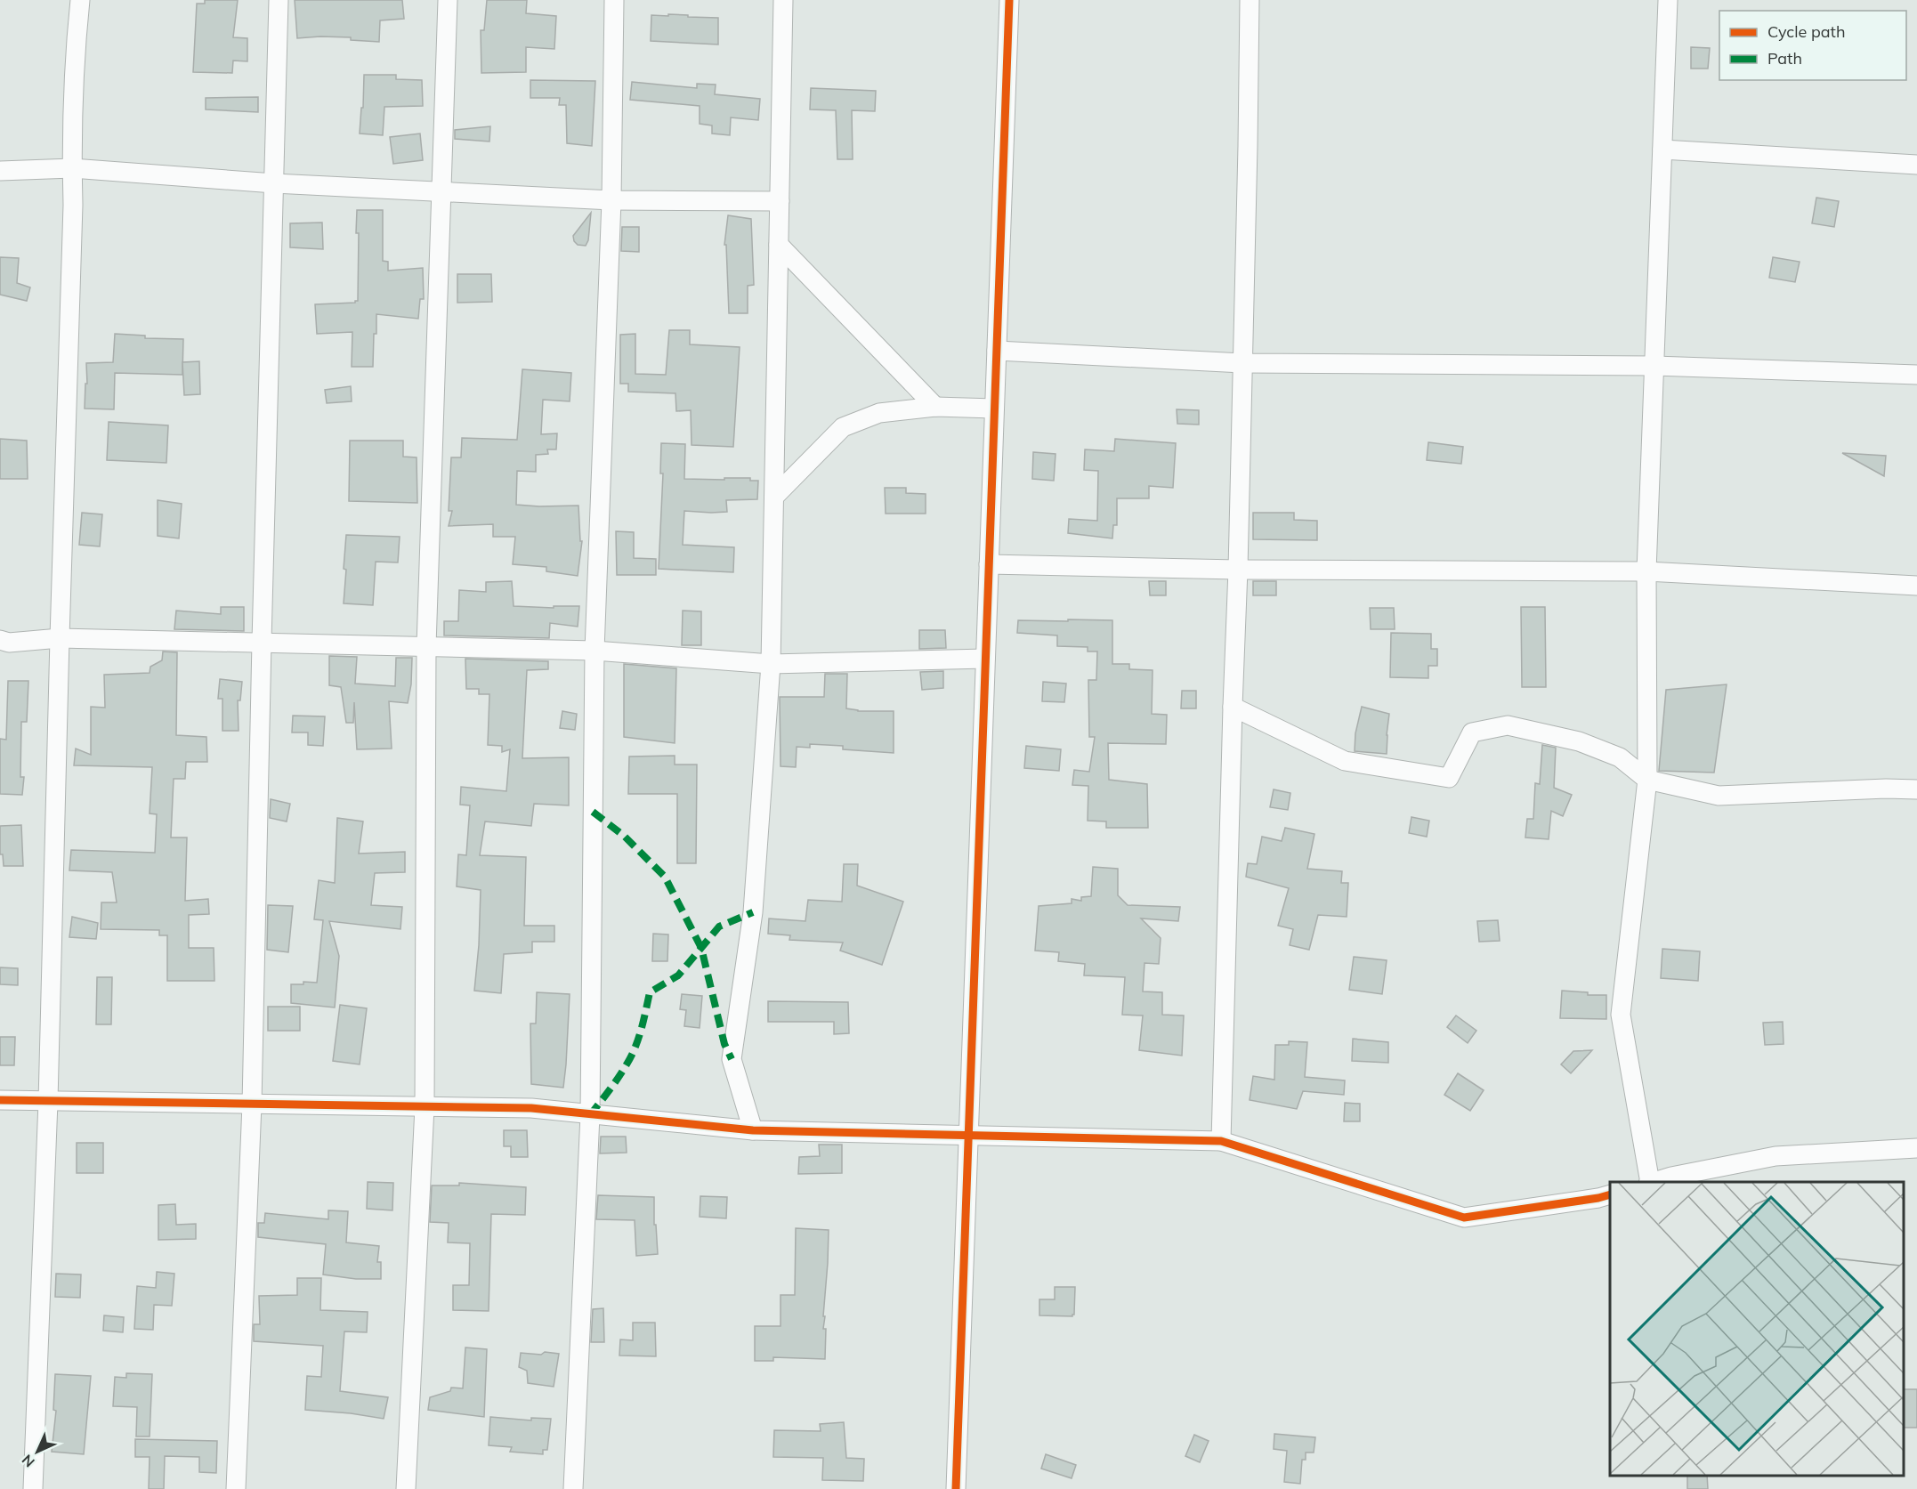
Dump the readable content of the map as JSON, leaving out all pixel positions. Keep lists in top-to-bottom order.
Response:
{
  "legend": ["Cycle path", "Path"],
  "north": "bottom left"
}
